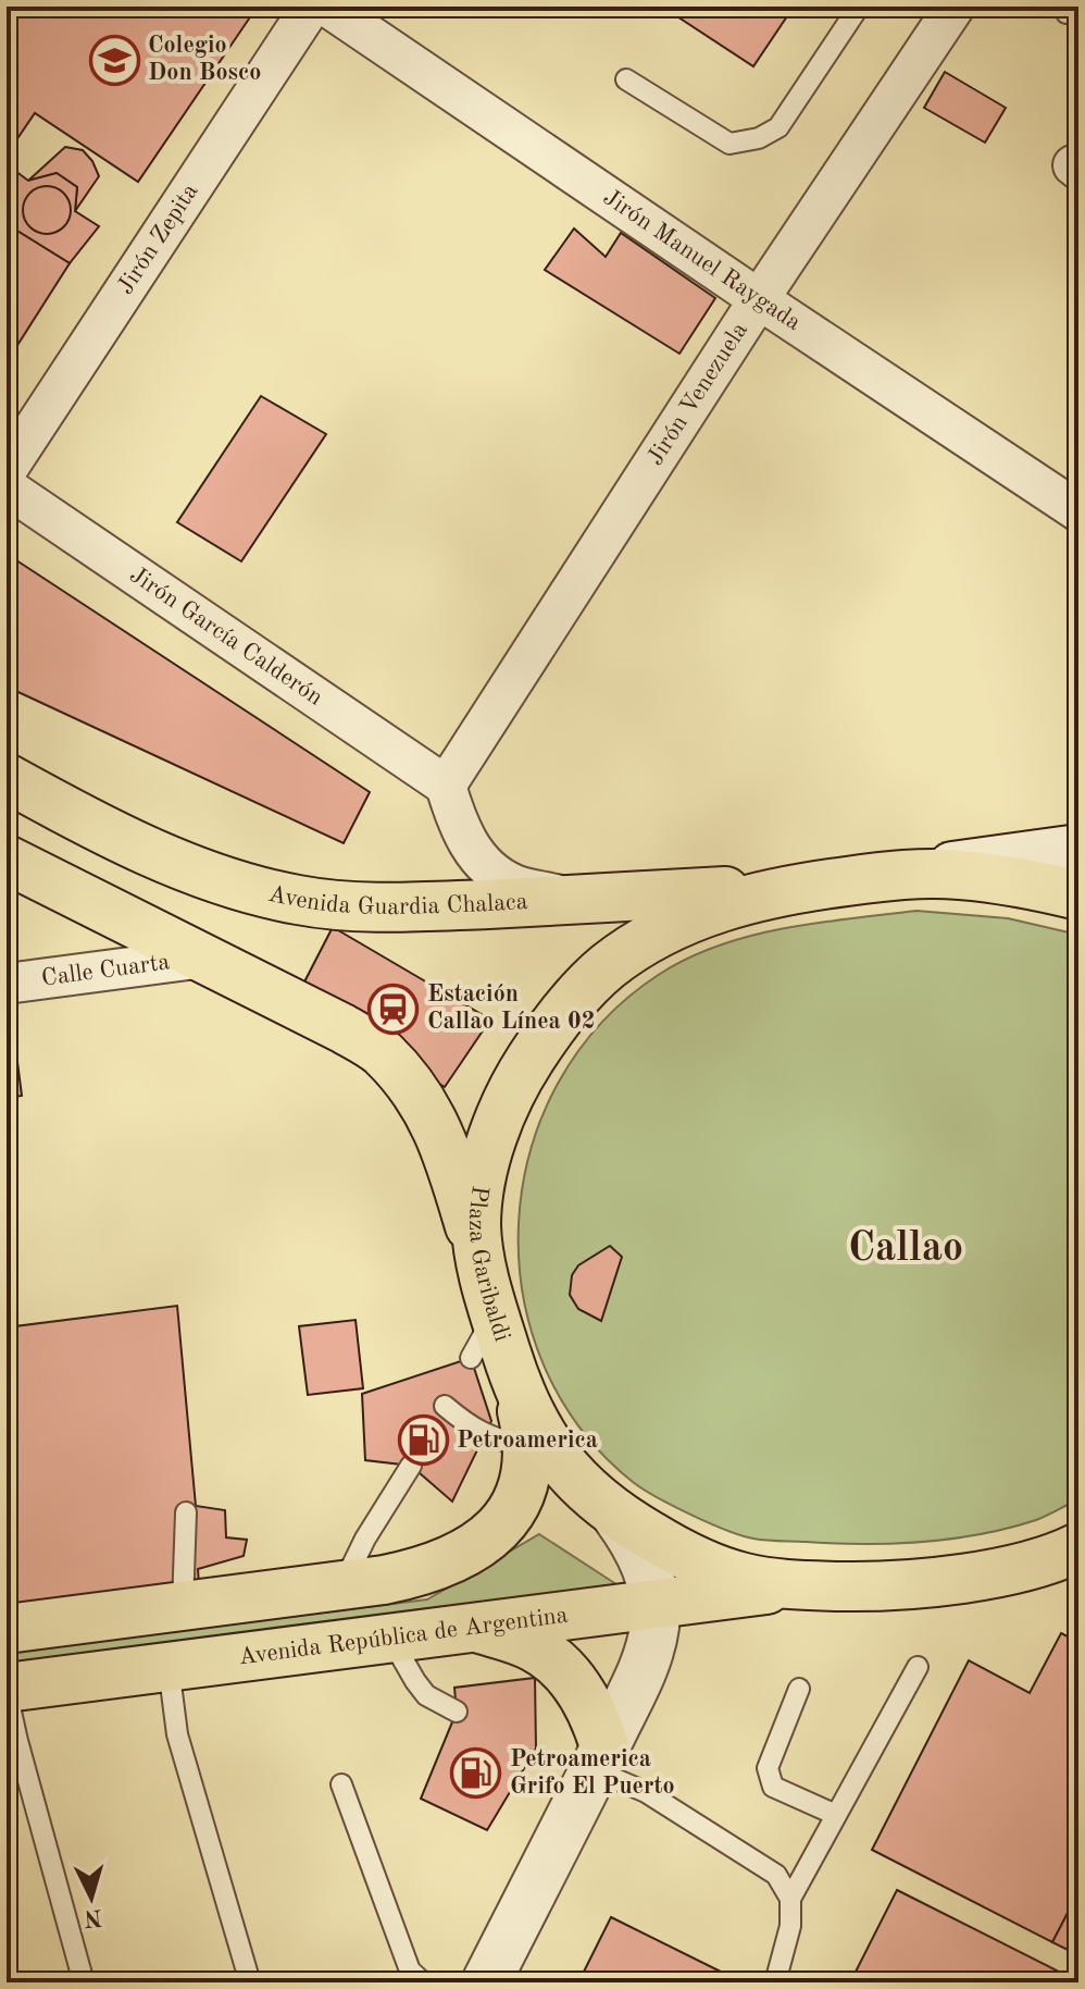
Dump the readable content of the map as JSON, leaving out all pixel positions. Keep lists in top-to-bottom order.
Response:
{
  "streets": {
    "main road": ["Avenida Guardia Chalaca", "Plaza Garibaldi", "Avenida República de Argentina"],
    "street": [
      "Jirón Zepita",
      "Jirón Manuel Raygada",
      "Jirón Venezuela",
      "Jirón García Calderón",
      "Calle Cuarta"
    ]
  },
  "crossings": [
    ["Jirón Manuel Raygada", "Jirón Venezuela"],
    ["Jirón Venezuela", "Jirón García Calderón"],
    ["Avenida Guardia Chalaca", "Plaza Garibaldi"],
    ["Plaza Garibaldi", "Avenida República de Argentina"]
  ],
  "districts": ["Callao"],
  "places": {
    "school or university": ["Colegio Don Bosco"],
    "station": ["Estación Callao Línea 02"],
    "fuel station": ["Petroamerica", "Petroamerica Grifo El Puerto"]
  },
  "north": "bottom"
}
